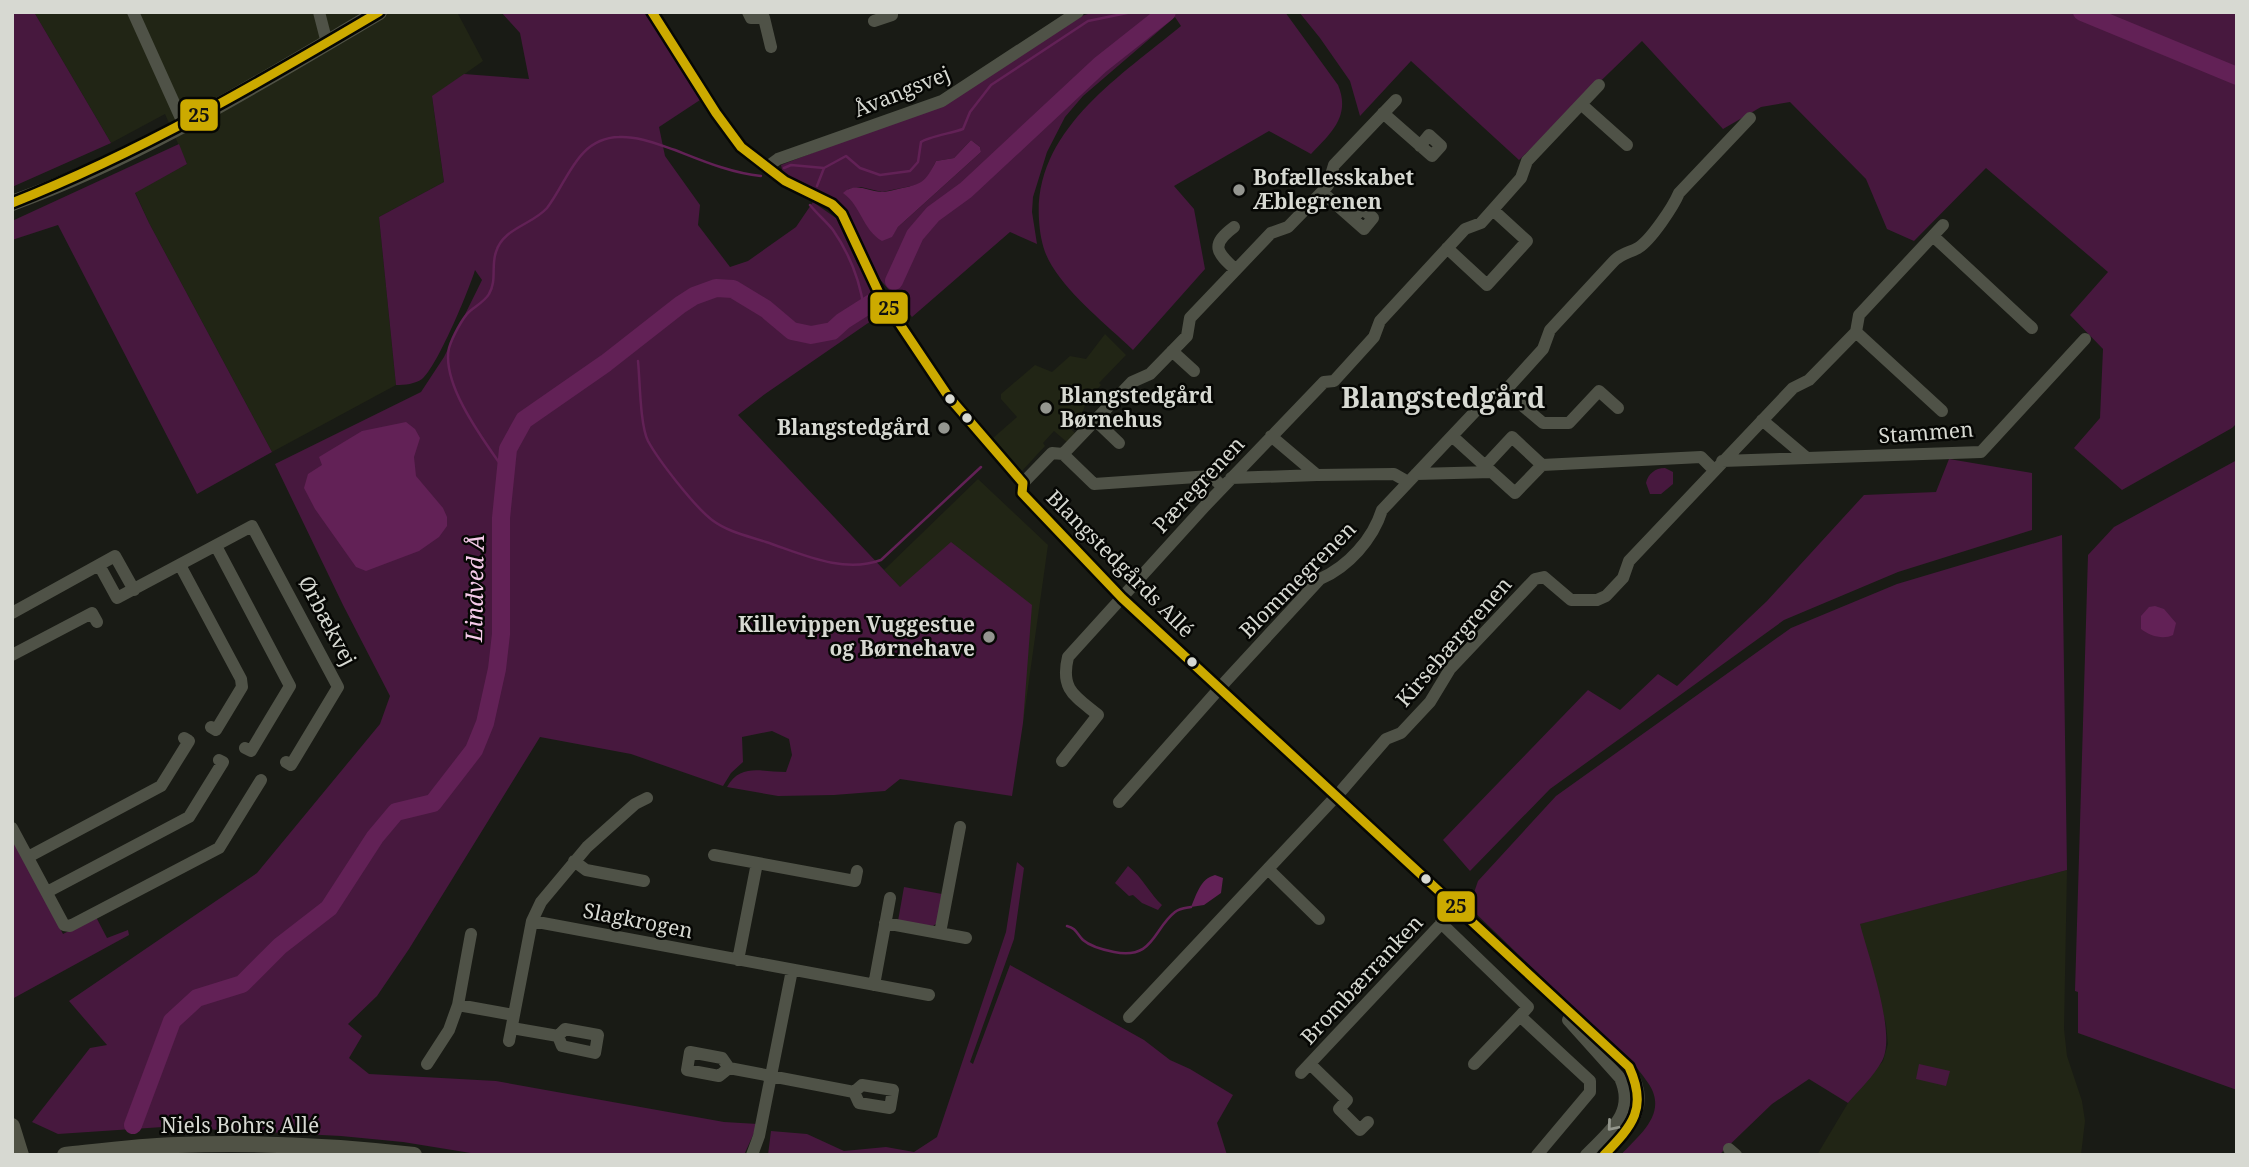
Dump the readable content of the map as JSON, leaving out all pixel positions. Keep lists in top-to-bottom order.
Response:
{
  "streets": {
    "street": [
      "Åvangsvej",
      "Stammen",
      "Pæregrenen",
      "Blangstedgårds Allé",
      "Blommegrenen",
      "Ørbækvej",
      "Kirsebærgrenen",
      "Slagkrogen",
      "Brombærranken",
      "Niels Bohrs Allé"
    ]
  },
  "crossings": [
    ["Åvangsvej", "Blangstedgårds Allé"],
    ["Stammen", "Kirsebærgrenen"],
    ["Pæregrenen", "Blangstedgårds Allé"],
    ["Blangstedgårds Allé", "Blommegrenen"],
    ["Blangstedgårds Allé", "Kirsebærgrenen"],
    ["Blangstedgårds Allé", "Brombærranken"]
  ],
  "districts": ["Blangstedgård"],
  "water": ["Lindved Å"],
  "places": [
    "Bofællesskabet Æblegrenen",
    "Blangstedgård Børnehus",
    "Blangstedgård",
    "Killevippen Vuggestue og Børnehave"
  ],
  "lines": ["transit line 25"]
}
